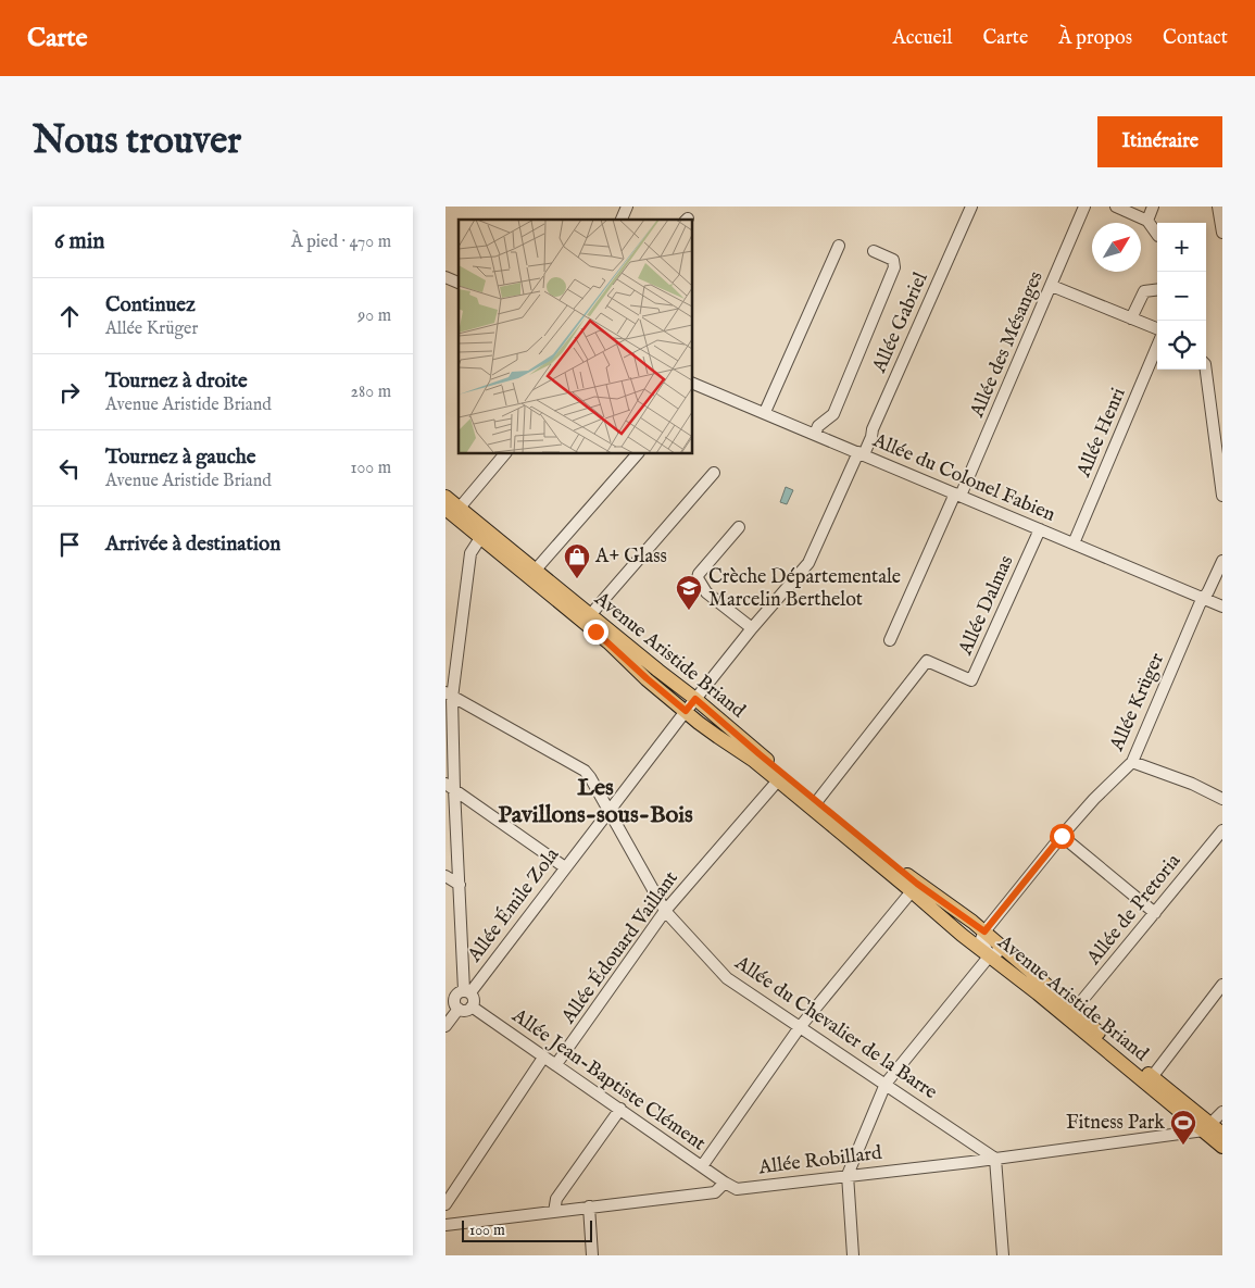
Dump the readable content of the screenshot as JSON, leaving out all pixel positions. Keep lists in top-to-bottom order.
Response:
{
  "streets": {
    "main road": ["Avenue Aristide Briand"],
    "street": [
      "Allée Gabriel",
      "Allée des Mésanges",
      "Allée Henri",
      "Allée du Colonel Fabien",
      "Allée Dalmas",
      "Allée Krüger",
      "Allée Émile Zola",
      "Allée de Pretoria",
      "Allée Édouard Vaillant",
      "Allée du Chevalier de la Barre",
      "Allée Jean-Baptiste Clément",
      "Allée Robillard"
    ]
  },
  "crossings": [
    ["Allée Gabriel", "Allée du Colonel Fabien"],
    ["Allée Gabriel", "Allée Émile Zola"],
    ["Allée des Mésanges", "Allée du Colonel Fabien"],
    ["Allée Henri", "Allée du Colonel Fabien"],
    ["Allée du Colonel Fabien", "Allée Dalmas"],
    ["Allée du Colonel Fabien", "Allée Krüger"],
    ["Allée Dalmas", "Avenue Aristide Briand"],
    ["Avenue Aristide Briand", "Allée Krüger"],
    ["Avenue Aristide Briand", "Allée Émile Zola"],
    ["Avenue Aristide Briand", "Allée de Pretoria"],
    ["Avenue Aristide Briand", "Allée Édouard Vaillant"],
    ["Avenue Aristide Briand", "Allée Robillard"],
    ["Allée Émile Zola", "Allée du Chevalier de la Barre"],
    ["Allée Émile Zola", "Allée Jean-Baptiste Clément"],
    ["Allée Édouard Vaillant", "Allée du Chevalier de la Barre"],
    ["Allée Édouard Vaillant", "Allée Jean-Baptiste Clément"],
    ["Allée du Chevalier de la Barre", "Allée Robillard"],
    ["Allée Jean-Baptiste Clément", "Allée Robillard"]
  ],
  "districts": ["Les Pavillons-sous-Bois"],
  "places": {
    "shop": ["A+ Glass"],
    "school or university": ["Crèche Départementale Marcelin Berthelot"],
    "sports": ["Fitness Park"]
  },
  "scale_bar": "100 m",
  "north": "top right",
  "page": {
    "header": "Carte",
    "nav": [
      "Accueil",
      "Carte",
      "À propos",
      "Contact"
    ],
    "buttons": "Itinéraire",
    "title": "Nous trouver",
    "heading": ["6 min", "À pied · 470 m"],
    "map_buttons": ["+", "−"],
    "list": [
      ["Continuez", "Allée Krüger", "90 m"],
      ["Tournez à droite", "Avenue Aristide Briand", "280 m"],
      ["Tournez à gauche", "Avenue Aristide Briand", "100 m"],
      "Arrivée à destination"
    ],
    "scale": "100 m"
  }
}
